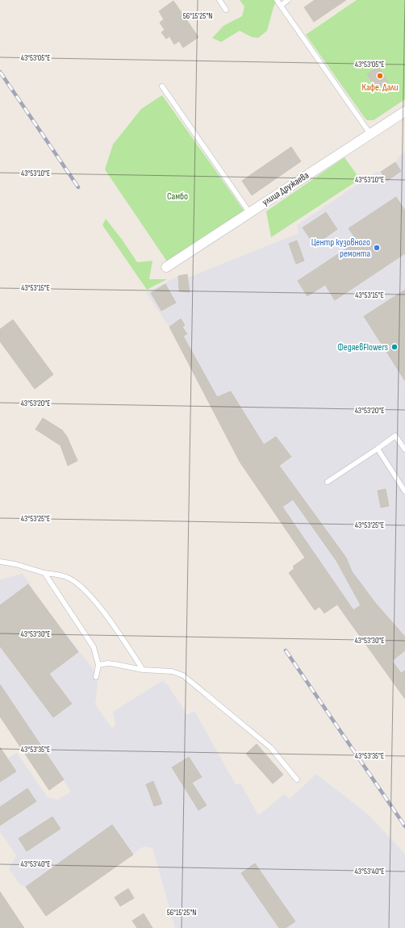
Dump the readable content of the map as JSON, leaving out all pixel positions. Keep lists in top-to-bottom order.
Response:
{
  "streets": {
    "street": ["улица Дружаева"]
  },
  "parks": ["Самбо"],
  "places": ["Кафе. Дали", "Центр кузовного ремонта", "ФедяевFlowers"],
  "coordinates": [
    "56°15'25\"N",
    "43°53'05\"E",
    "43°53'10\"E",
    "43°53'15\"E",
    "43°53'20\"E",
    "43°53'25\"E",
    "43°53'30\"E",
    "43°53'35\"E",
    "43°53'40\"E"
  ]
}
